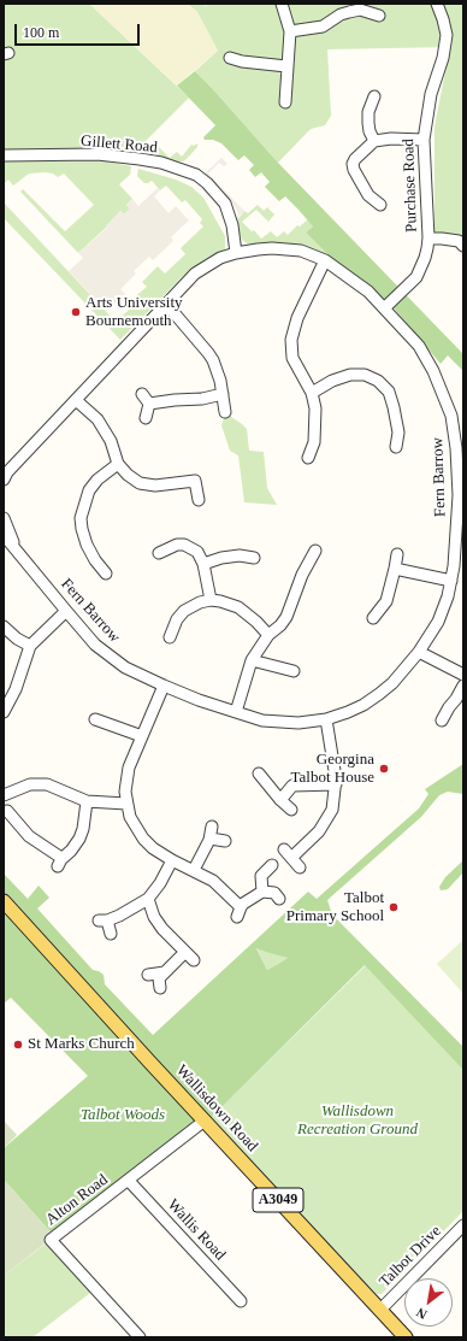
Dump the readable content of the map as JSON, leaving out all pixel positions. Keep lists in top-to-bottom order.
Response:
{
  "streets": {
    "main road": ["Wallisdown Road", "A3049"],
    "street": [
      "Gillett Road",
      "Purchase Road",
      "Fern Barrow",
      "Alton Road",
      "Wallis Road",
      "Talbot Drive"
    ]
  },
  "crossings": [
    ["Gillett Road", "Fern Barrow"],
    ["Purchase Road", "Fern Barrow"],
    ["Wallisdown Road", "Alton Road"],
    ["Wallisdown Road", "Talbot Drive"],
    ["Alton Road", "Wallis Road"]
  ],
  "parks": ["Wallisdown Recreation Ground", "Talbot Woods"],
  "places": [
    "Arts University Bournemouth",
    "Georgina Talbot House",
    "Talbot Primary School",
    "St Marks Church"
  ],
  "scale_bar": "100 m",
  "north": "bottom left"
}
